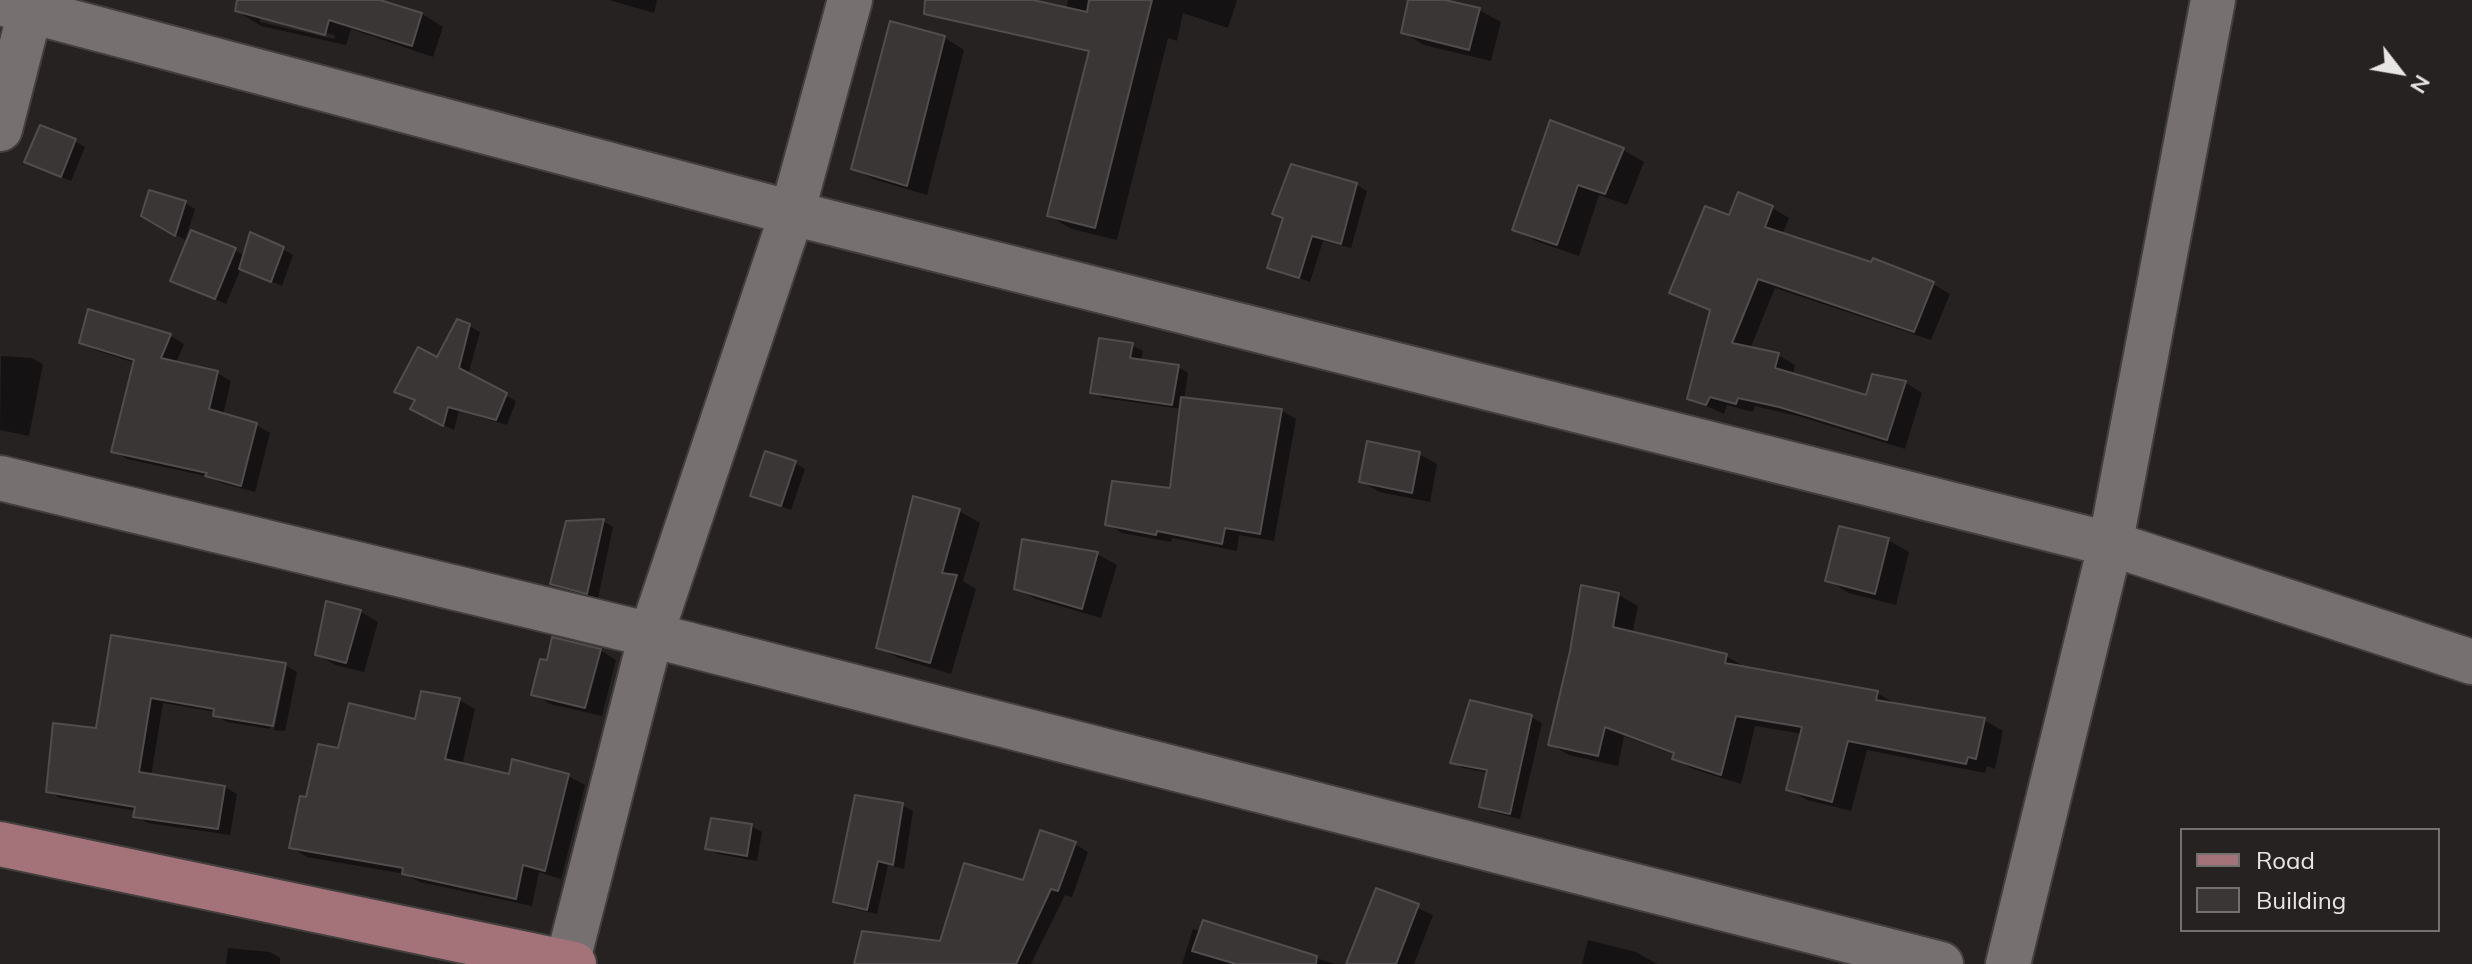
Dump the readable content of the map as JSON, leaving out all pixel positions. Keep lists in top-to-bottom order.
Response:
{
  "legend": ["Road", "Building"],
  "north": "bottom right"
}
